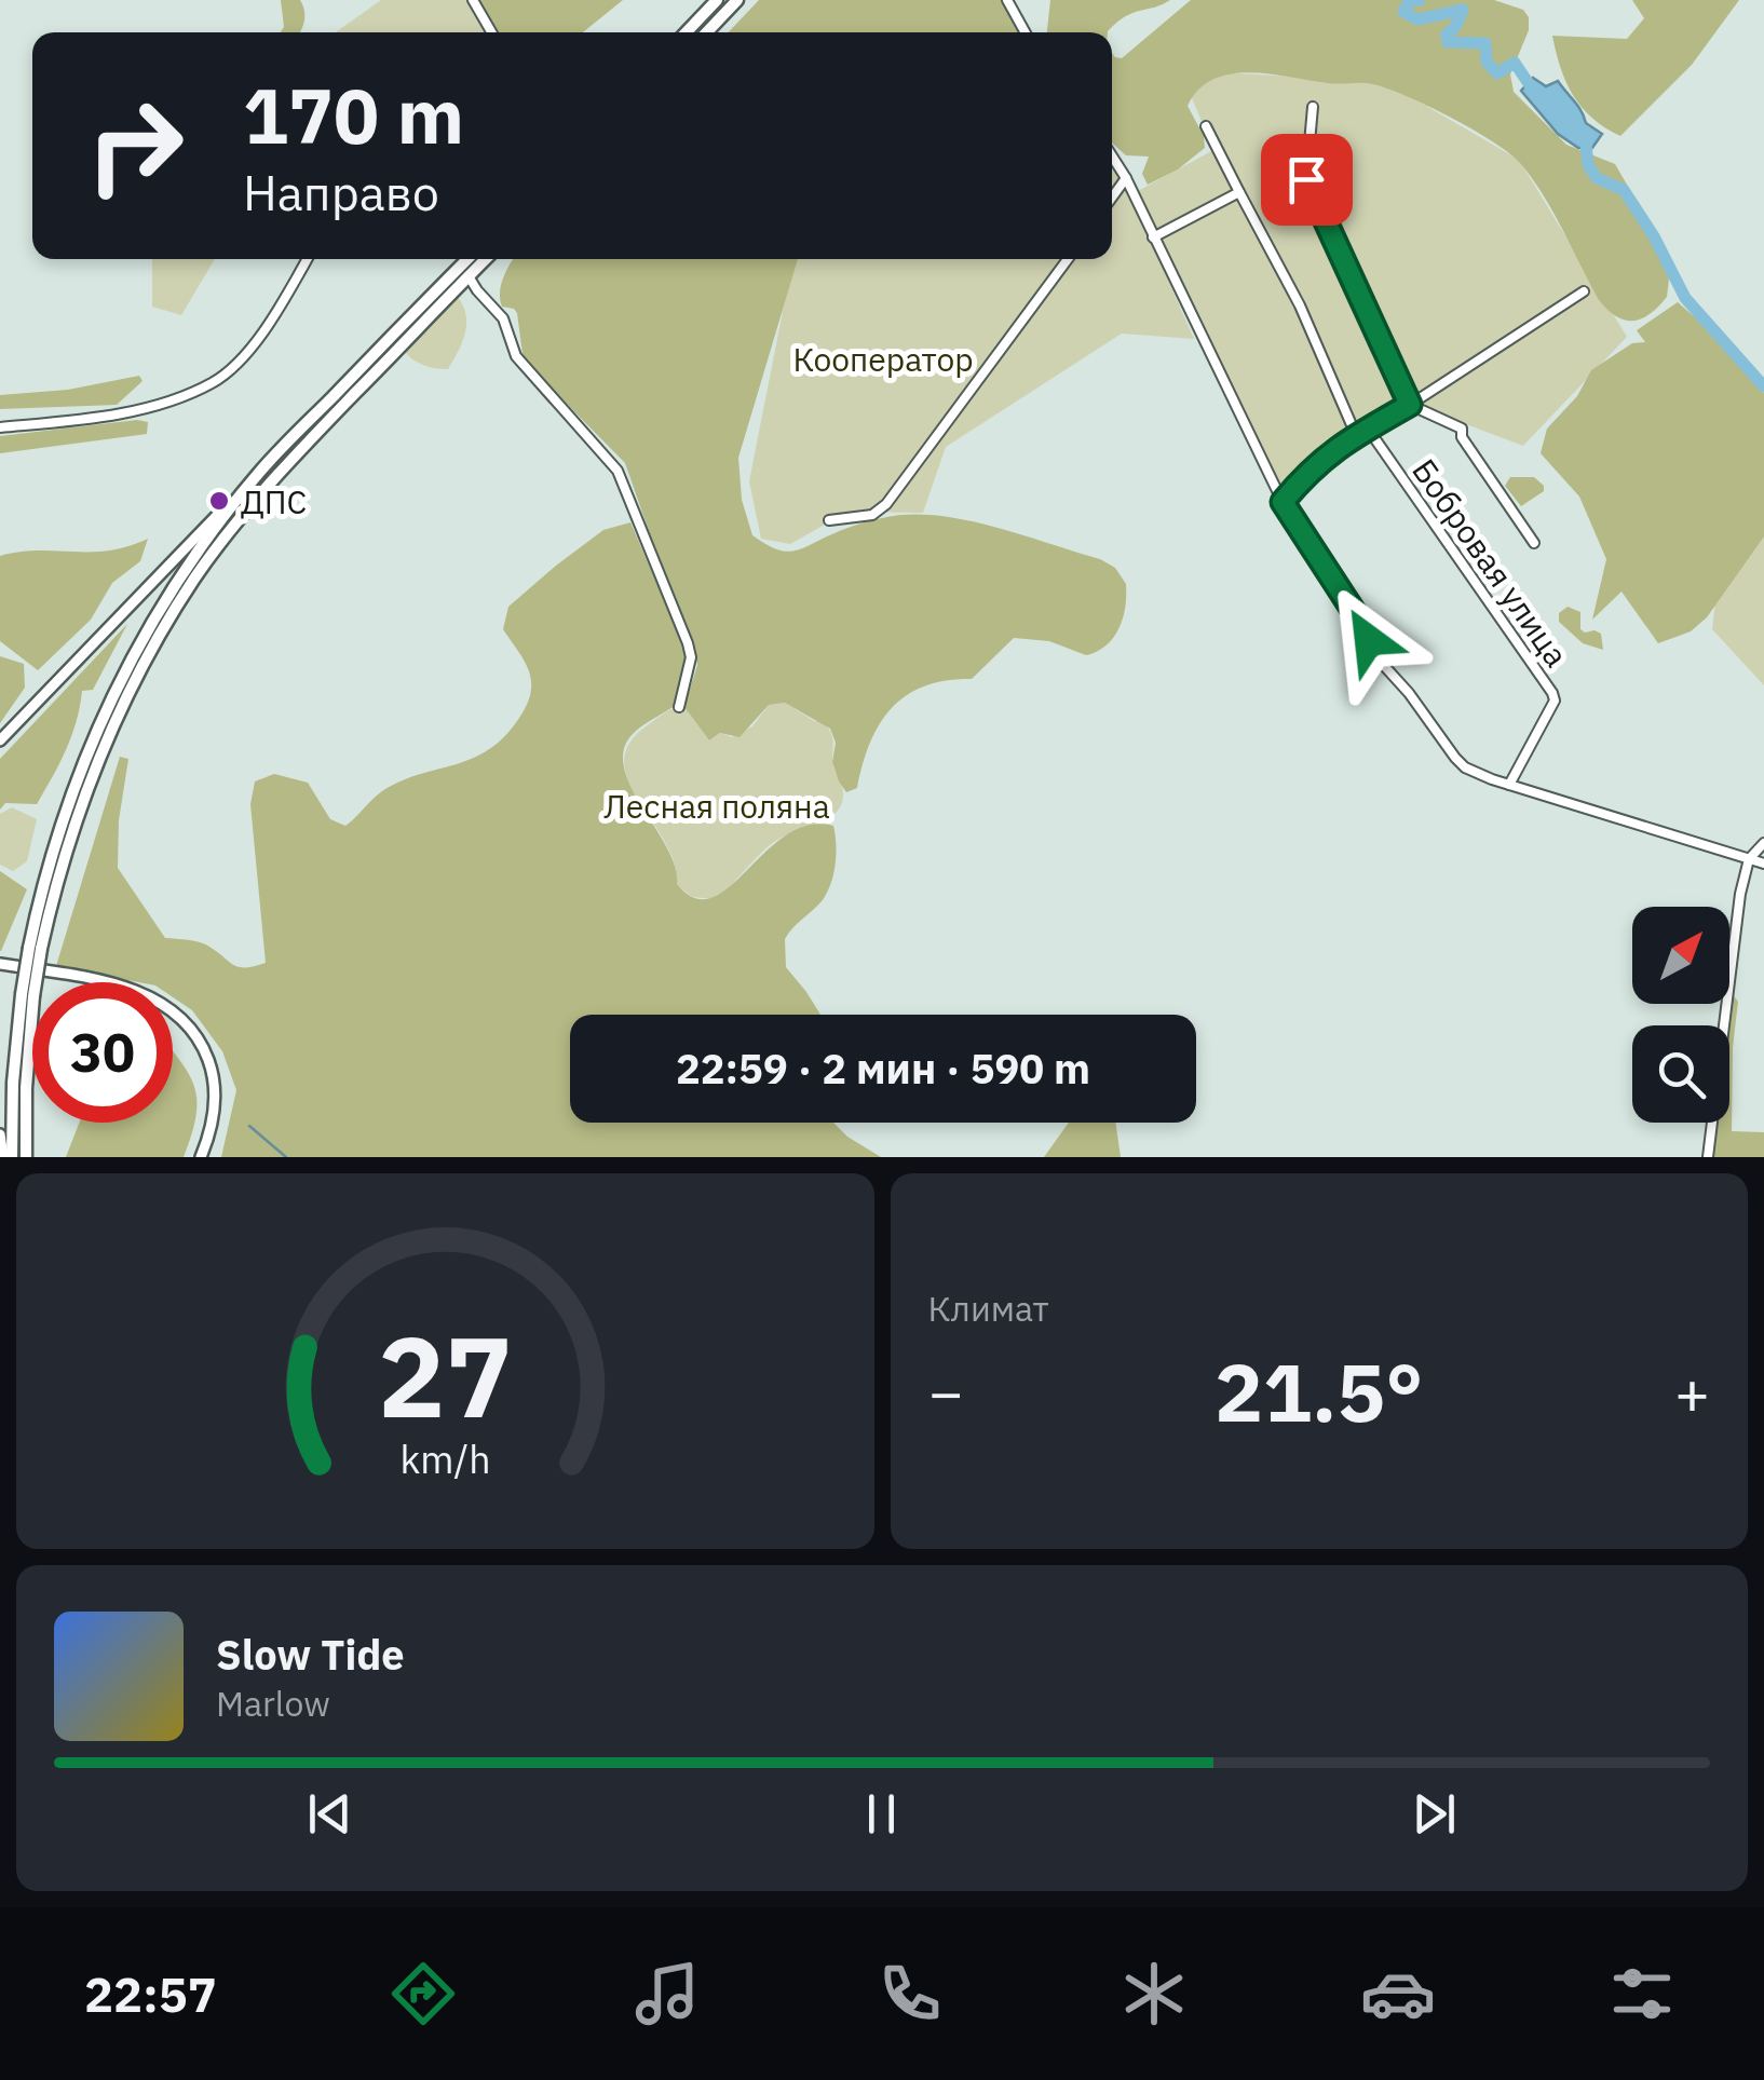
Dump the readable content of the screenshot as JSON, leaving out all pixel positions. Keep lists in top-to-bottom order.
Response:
{
  "streets": {
    "street": ["Бобровая улица"]
  },
  "parks": ["Кооператор", "Лесная поляна"],
  "places": ["ДПС"],
  "north": "top right",
  "page": {
    "turn": ["170 m", "Направо"],
    "limit": "30",
    "trip": "22:59 · 2 мин · 590 m",
    "tile": "Климат",
    "heat": ["−", "21.5°", "+"],
    "song": ["Slow Tide", "Marlow"],
    "tabs": "22:57",
    "gauge": ["27", "km/h"]
  }
}
